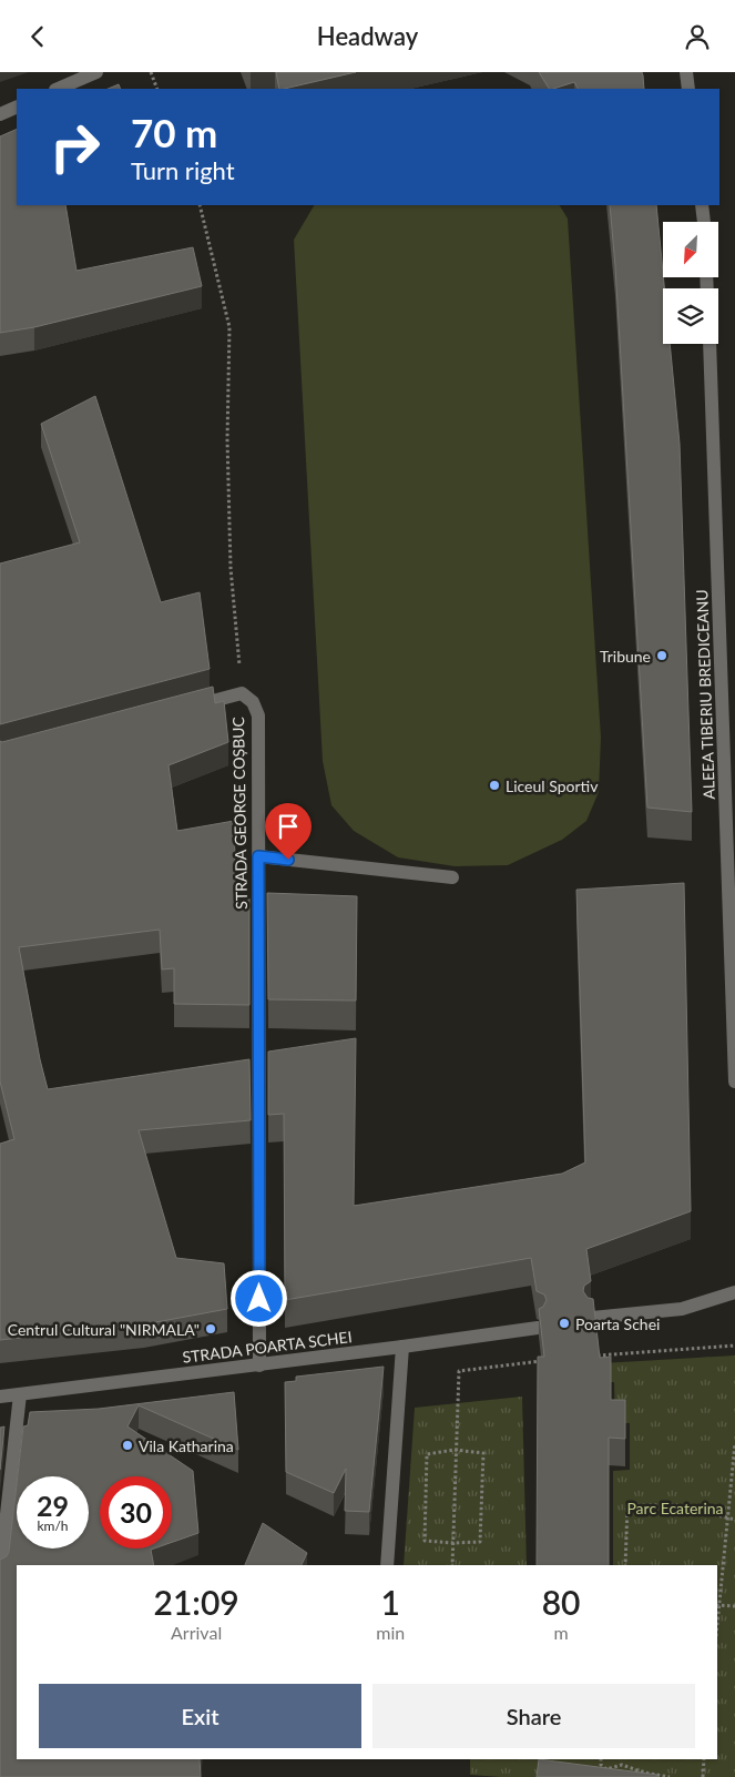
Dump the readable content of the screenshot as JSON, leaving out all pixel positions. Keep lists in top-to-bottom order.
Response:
{
  "streets": {
    "street": ["ALEEA TIBERIU BREDICEANU", "STRADA GEORGE COȘBUC", "STRADA POARTA SCHEI"]
  },
  "crossings": [
    ["STRADA GEORGE COȘBUC", "STRADA POARTA SCHEI"]
  ],
  "parks": ["Parc Ecaterina"],
  "places": [
    "Tribune",
    "Liceul Sportiv",
    "Poarta Schei",
    "Centrul Cultural \"NIRMALA\"",
    "Vila Katharina"
  ],
  "north": "bottom left",
  "page": {
    "header": "Headway",
    "turn": ["70 m", "Turn right"],
    "speed": "29 km/h",
    "limit": "30",
    "eta": [
      "21:09",
      "Arrival",
      "1",
      "min",
      "80",
      "m"
    ],
    "buttons": ["Exit", "Share"]
  }
}
